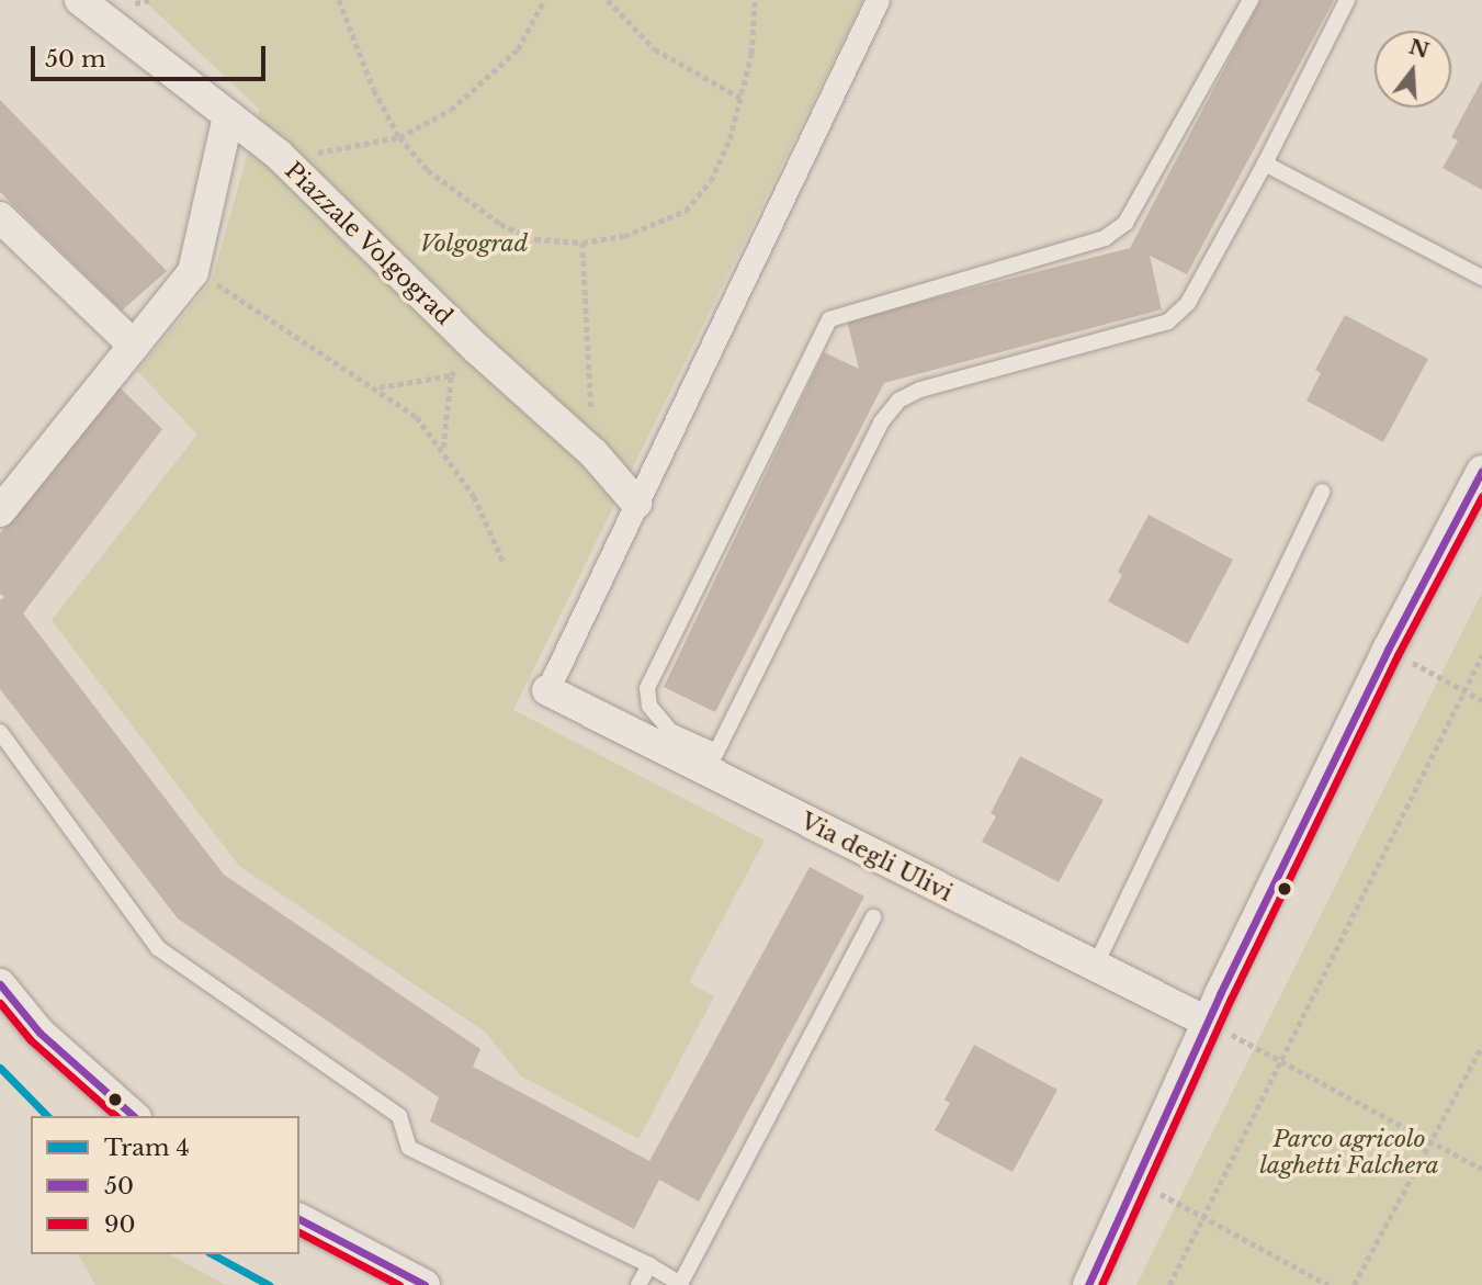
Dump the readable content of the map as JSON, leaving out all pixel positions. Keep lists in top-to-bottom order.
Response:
{
  "streets": {
    "street": ["Piazzale Volgograd", "Via degli Ulivi"]
  },
  "parks": ["Volgograd", "Parco agricolo laghetti Falchera"],
  "lines": ["transit line 50", "transit line 90", "tram line 4"],
  "legend": ["Tram 4", "50", "90"],
  "scale_bar": "50 m",
  "north": "top"
}
